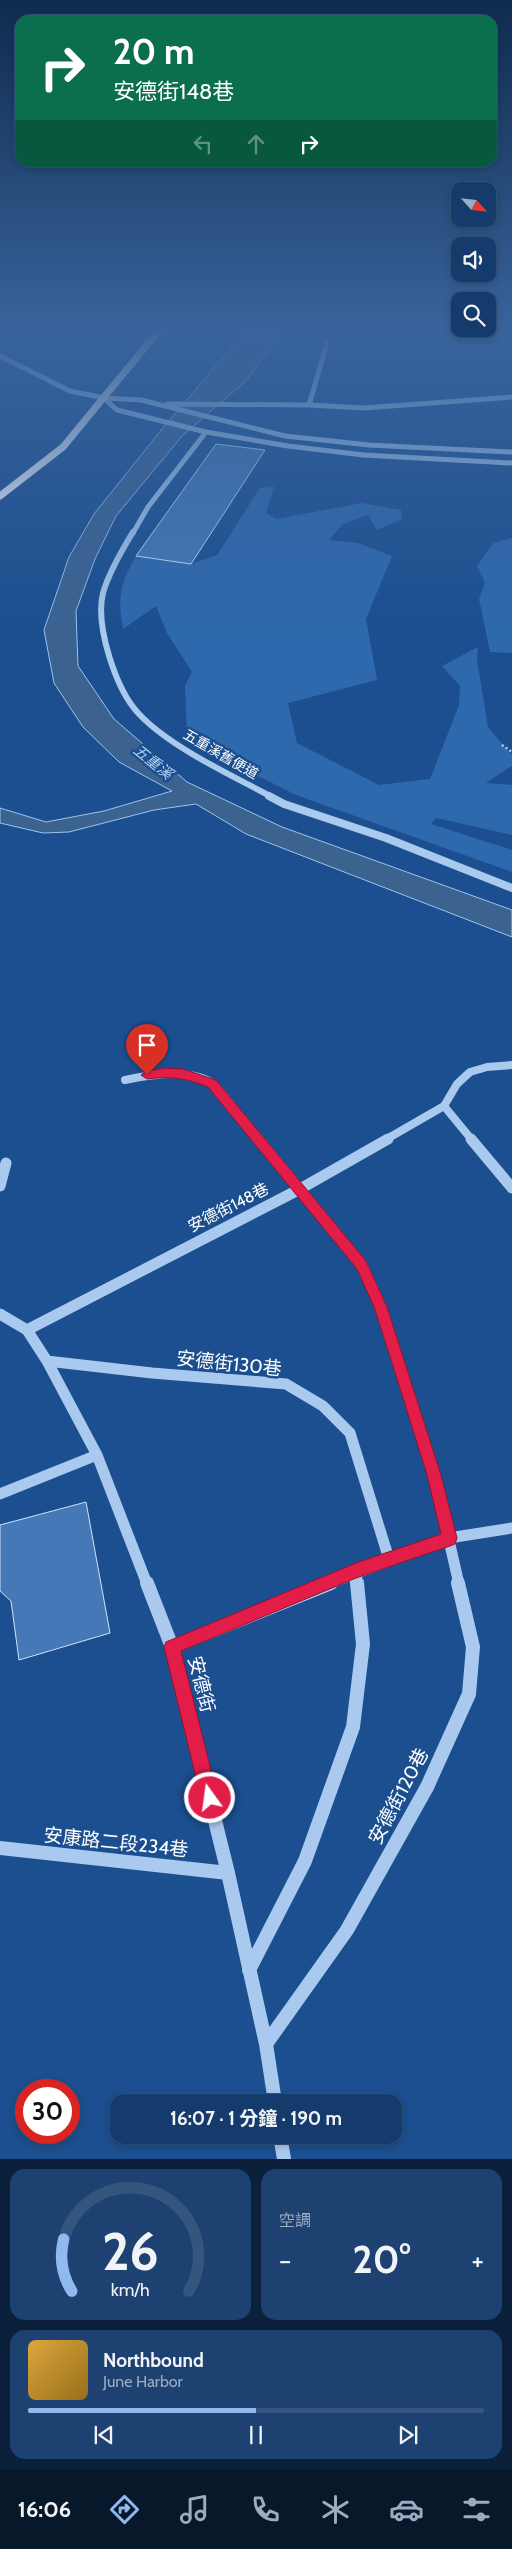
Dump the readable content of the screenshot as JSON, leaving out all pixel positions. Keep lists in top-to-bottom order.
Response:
{
  "streets": {
    "street": [
      "五重溪舊便道",
      "安德街148巷",
      "安德街130巷",
      "安德街",
      "安德街120巷",
      "安康路二段234巷"
    ]
  },
  "crossings": [
    ["安德街148巷", "安德街"],
    ["安德街130巷", "安德街"],
    ["安德街", "安德街120巷"],
    ["安德街", "安康路二段234巷"]
  ],
  "water": ["五重溪"],
  "north": "bottom right",
  "page": {
    "turn": ["20 m", "安德街148巷"],
    "limit": "30",
    "trip": "16:07 · 1 分鐘 · 190 m",
    "tile": "空調",
    "heat": ["−", "20°", "+"],
    "song": ["Northbound", "June Harbor"],
    "tabs": "16:06",
    "gauge": ["26", "km/h"]
  }
}
